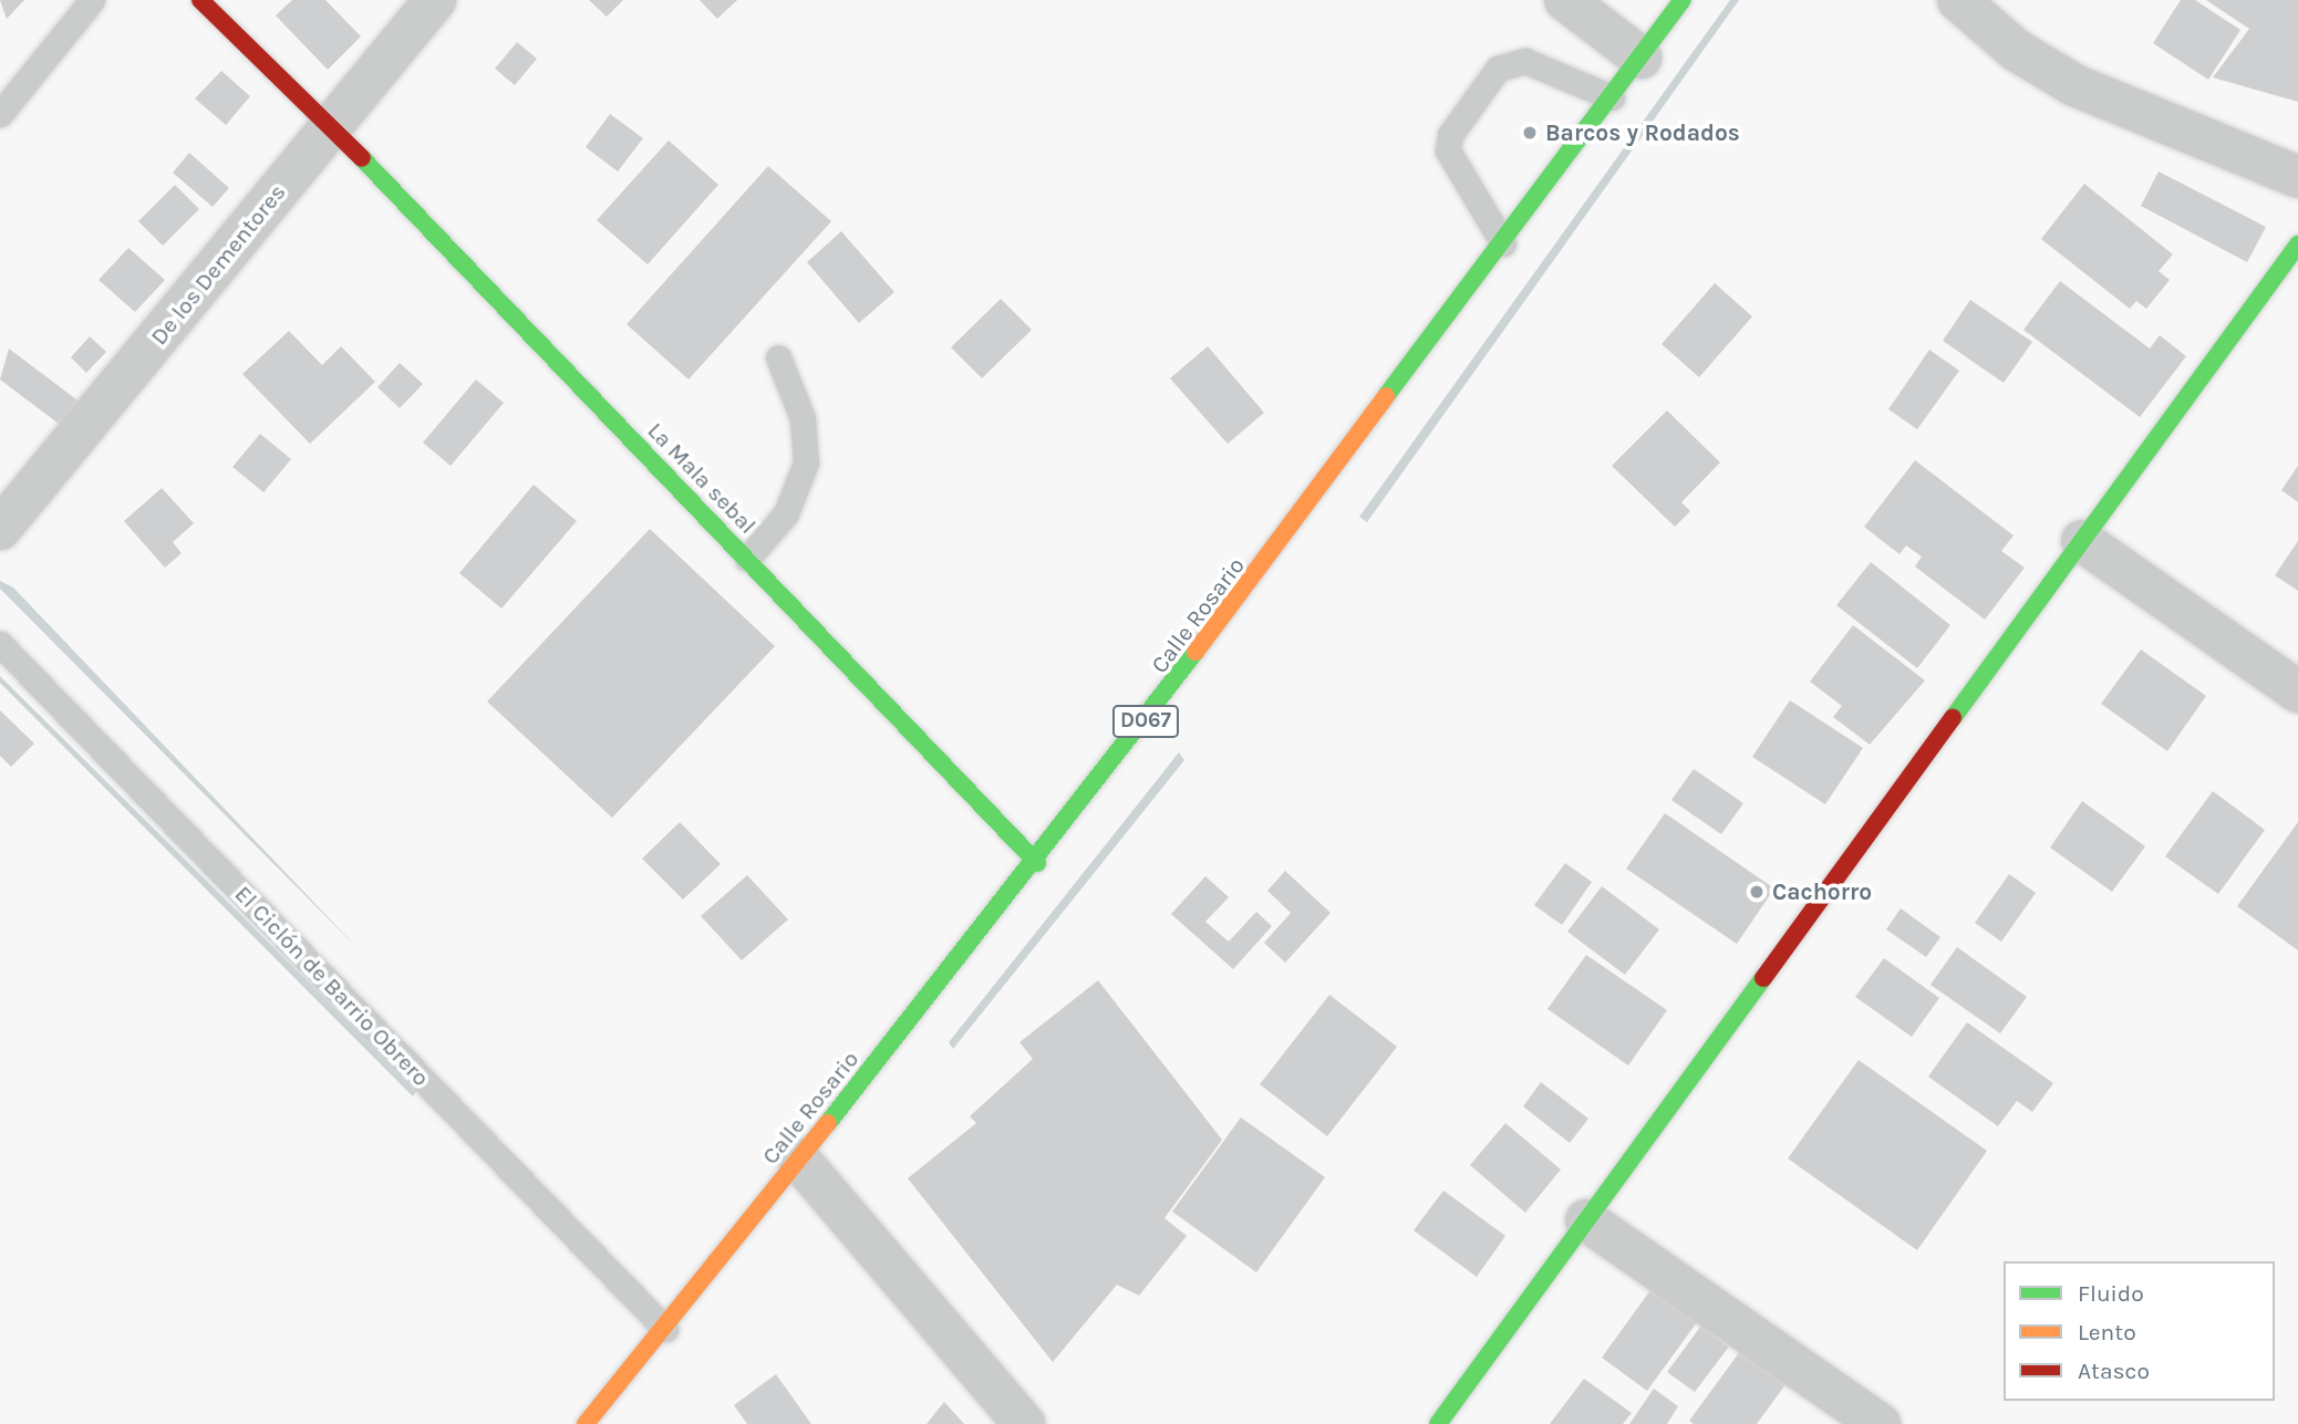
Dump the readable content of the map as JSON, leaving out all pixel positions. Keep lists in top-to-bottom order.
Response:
{
  "streets": {
    "street": [
      "De los Dementores",
      "La Mala sebal",
      "Calle Rosario",
      "D067"
    ],
    "lane": ["El Ciclón de Barrio Obrero"]
  },
  "crossings": [
    ["De los Dementores", "La Mala sebal"],
    ["La Mala sebal", "Calle Rosario"],
    ["Calle Rosario", "El Ciclón de Barrio Obrero"]
  ],
  "places": ["Barcos y Rodados", "Cachorro"],
  "legend": ["Fluido", "Lento", "Atasco"]
}
